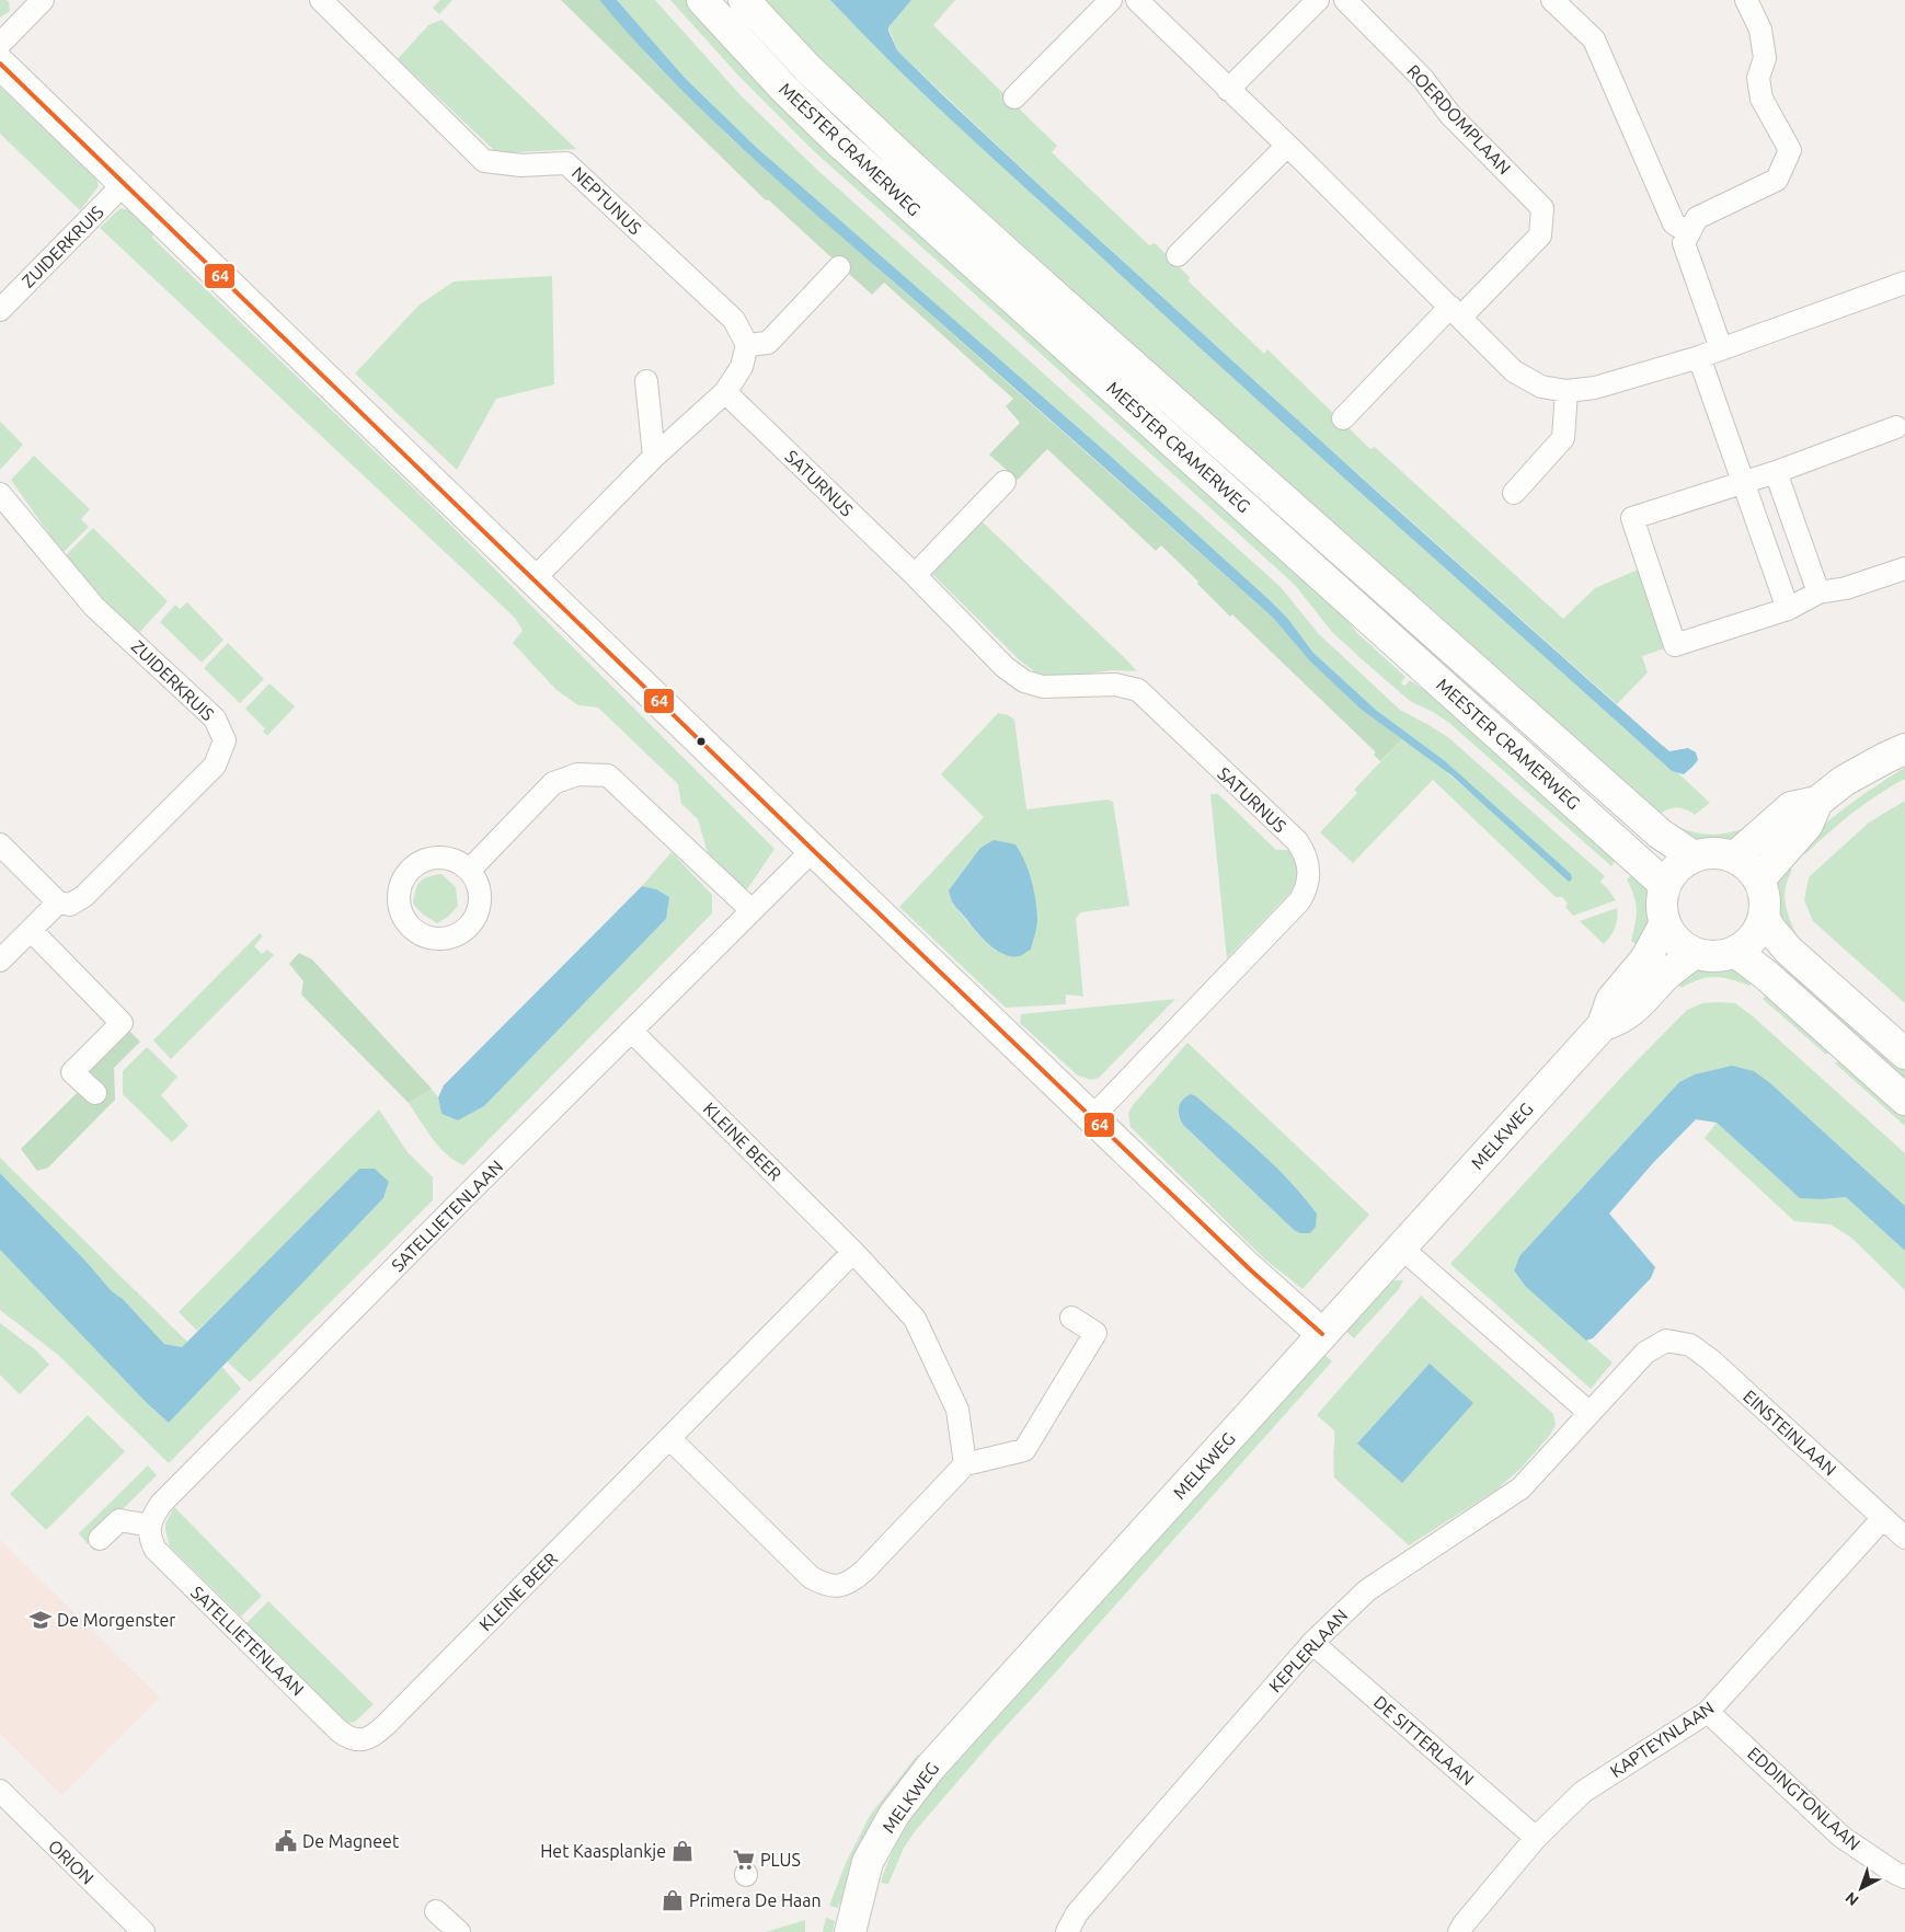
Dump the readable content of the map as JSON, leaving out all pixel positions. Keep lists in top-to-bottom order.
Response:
{
  "streets": {
    "street": [
      "ROERDOMPLAAN",
      "MEESTER CRAMERWEG",
      "NEPTUNUS",
      "ZUIDERKRUIS",
      "SATURNUS",
      "MELKWEG",
      "KLEINE BEER",
      "SATELLIETENLAAN",
      "EINSTEINLAAN",
      "KEPLERLAAN",
      "KAPTEYNLAAN",
      "DE SITTERLAAN",
      "EDDINGTONLAAN",
      "ORION"
    ]
  },
  "crossings": [
    ["MEESTER CRAMERWEG", "MELKWEG"],
    ["KLEINE BEER", "SATELLIETENLAAN"],
    ["EINSTEINLAAN", "KEPLERLAAN"],
    ["EINSTEINLAAN", "KAPTEYNLAAN"],
    ["KEPLERLAAN", "DE SITTERLAAN"],
    ["KAPTEYNLAAN", "DE SITTERLAAN"],
    ["KAPTEYNLAAN", "EDDINGTONLAAN"]
  ],
  "places": {
    "school or university": ["De Morgenster"],
    "public building": ["De Magneet"],
    "shop": ["Het Kaasplankje", "Primera De Haan"],
    "supermarket": ["PLUS"]
  },
  "lines": ["transit line 64"],
  "north": "bottom left"
}
